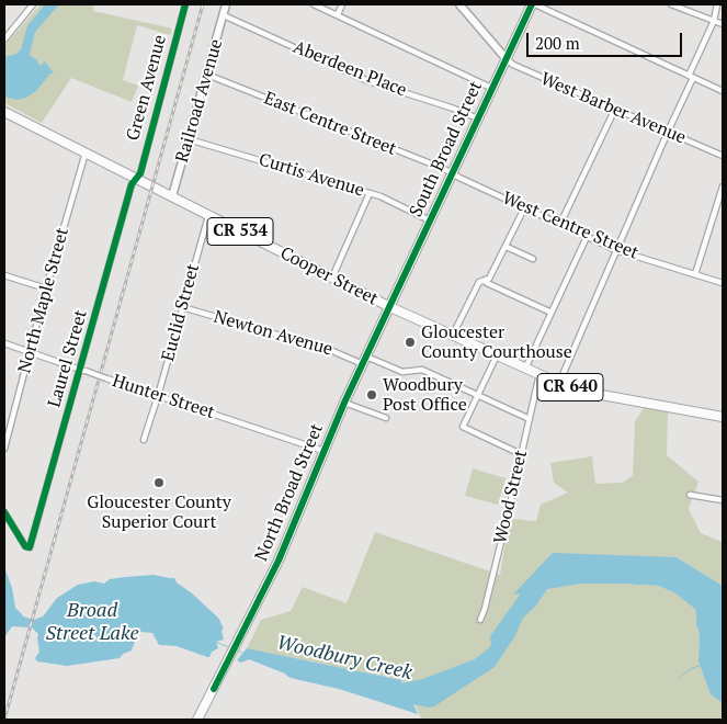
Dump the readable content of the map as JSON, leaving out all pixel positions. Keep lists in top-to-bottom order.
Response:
{
  "streets": {
    "main road": [
      "South Broad Street",
      "CR 534",
      "Cooper Street",
      "CR 640",
      "North Broad Street"
    ],
    "street": [
      "Aberdeen Place",
      "Green Avenue",
      "Railroad Avenue",
      "West Barber Avenue",
      "East Centre Street",
      "Curtis Avenue",
      "West Centre Street",
      "North Maple Street",
      "Euclid Street",
      "Newton Avenue",
      "Laurel Street",
      "Hunter Street",
      "Wood Street"
    ]
  },
  "crossings": [
    ["Aberdeen Place", "Railroad Avenue"],
    ["Aberdeen Place", "South Broad Street"],
    ["Green Avenue", "Cooper Street"],
    ["Green Avenue", "Laurel Street"],
    ["Railroad Avenue", "East Centre Street"],
    ["Railroad Avenue", "Curtis Avenue"],
    ["Railroad Avenue", "Cooper Street"],
    ["West Barber Avenue", "South Broad Street"],
    ["East Centre Street", "South Broad Street"],
    ["East Centre Street", "West Centre Street"],
    ["South Broad Street", "Curtis Avenue"],
    ["South Broad Street", "West Centre Street"],
    ["South Broad Street", "Cooper Street"],
    ["South Broad Street", "CR 640"],
    ["South Broad Street", "North Broad Street"],
    ["Cooper Street", "North Maple Street"],
    ["Cooper Street", "Euclid Street"],
    ["Cooper Street", "Laurel Street"],
    ["Cooper Street", "CR 640"],
    ["Cooper Street", "North Broad Street"],
    ["North Maple Street", "Hunter Street"],
    ["Euclid Street", "Newton Avenue"],
    ["Euclid Street", "Hunter Street"],
    ["Newton Avenue", "North Broad Street"],
    ["Newton Avenue", "Wood Street"],
    ["Laurel Street", "Hunter Street"],
    ["CR 640", "North Broad Street"],
    ["CR 640", "Wood Street"],
    ["Hunter Street", "North Broad Street"]
  ],
  "water": ["Broad Street Lake", "Woodbury Creek"],
  "places": ["Gloucester County Courthouse", "Woodbury Post Office", "Gloucester County Superior Court"],
  "scale_bar": "200 m"
}
